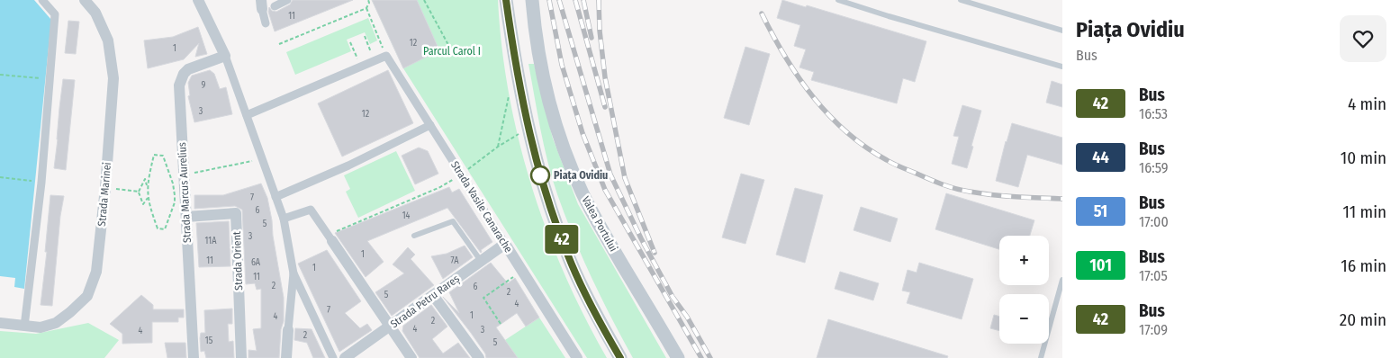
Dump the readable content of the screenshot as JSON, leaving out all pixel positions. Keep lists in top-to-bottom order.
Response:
{
  "streets": {
    "street": [
      "Strada Marcus Aurelius",
      "Strada Marinei",
      "Strada Vasile Canarache",
      "Valea Portului",
      "Strada Orient",
      "Strada Petru Rareș"
    ]
  },
  "crossings": [
    ["Strada Marcus Aurelius", "Strada Orient"],
    ["Strada Vasile Canarache", "Strada Petru Rareș"]
  ],
  "parks": ["Parcul Carol I"],
  "places": ["Piața Ovidiu"],
  "lines": ["bus line 42"],
  "house_numbers": [
    "11",
    "12",
    "1",
    "9",
    "3",
    "12",
    "7",
    "6",
    "14",
    "5",
    "3",
    "11A",
    "1",
    "11",
    "7A",
    "6A",
    "1",
    "11",
    "2",
    "6",
    "2",
    "5",
    "4",
    "7",
    "1",
    "4",
    "2",
    "4",
    "3",
    "4",
    "2",
    "15",
    "5"
  ],
  "page": {
    "on_map": "42",
    "heading": ["Piața Ovidiu", "Bus"],
    "list": [
      {
        "mark": "42",
        "name": "Bus",
        "note": "16:53",
        "value": "4 min"
      },
      {
        "mark": "44",
        "name": "Bus",
        "note": "16:59",
        "value": "10 min"
      },
      {
        "mark": "51",
        "name": "Bus",
        "note": "17:00",
        "value": "11 min"
      },
      {
        "mark": "101",
        "name": "Bus",
        "note": "17:05",
        "value": "16 min"
      },
      {
        "mark": "42",
        "name": "Bus",
        "note": "17:09",
        "value": "20 min"
      }
    ],
    "map_buttons": ["+", "−"]
  }
}
